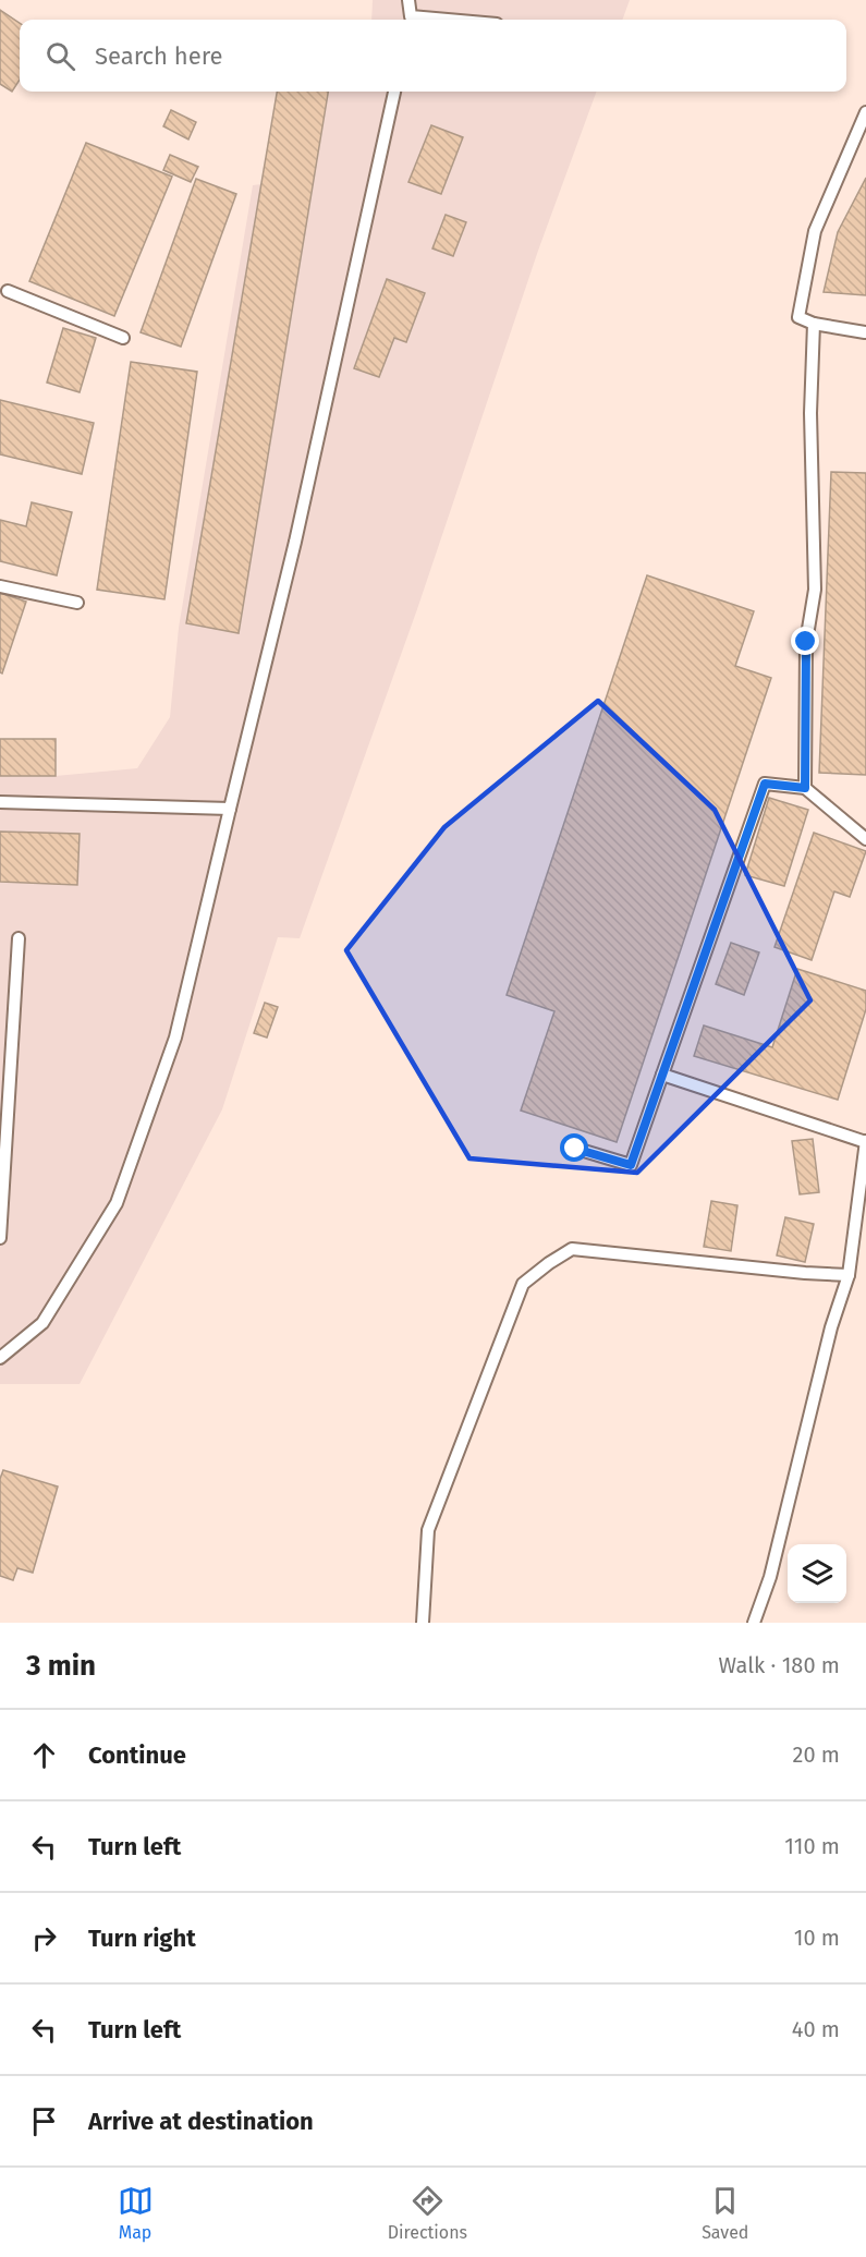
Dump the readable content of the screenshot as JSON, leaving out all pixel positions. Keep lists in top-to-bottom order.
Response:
{
  "page": {
    "search": "Search here",
    "heading": ["3 min", "Walk · 180 m"],
    "list": [
      ["Continue", "20 m"],
      ["Turn left", "110 m"],
      ["Turn right", "10 m"],
      ["Turn left", "40 m"],
      "Arrive at destination"
    ],
    "nav": ["Map", "Directions", "Saved"]
  }
}
